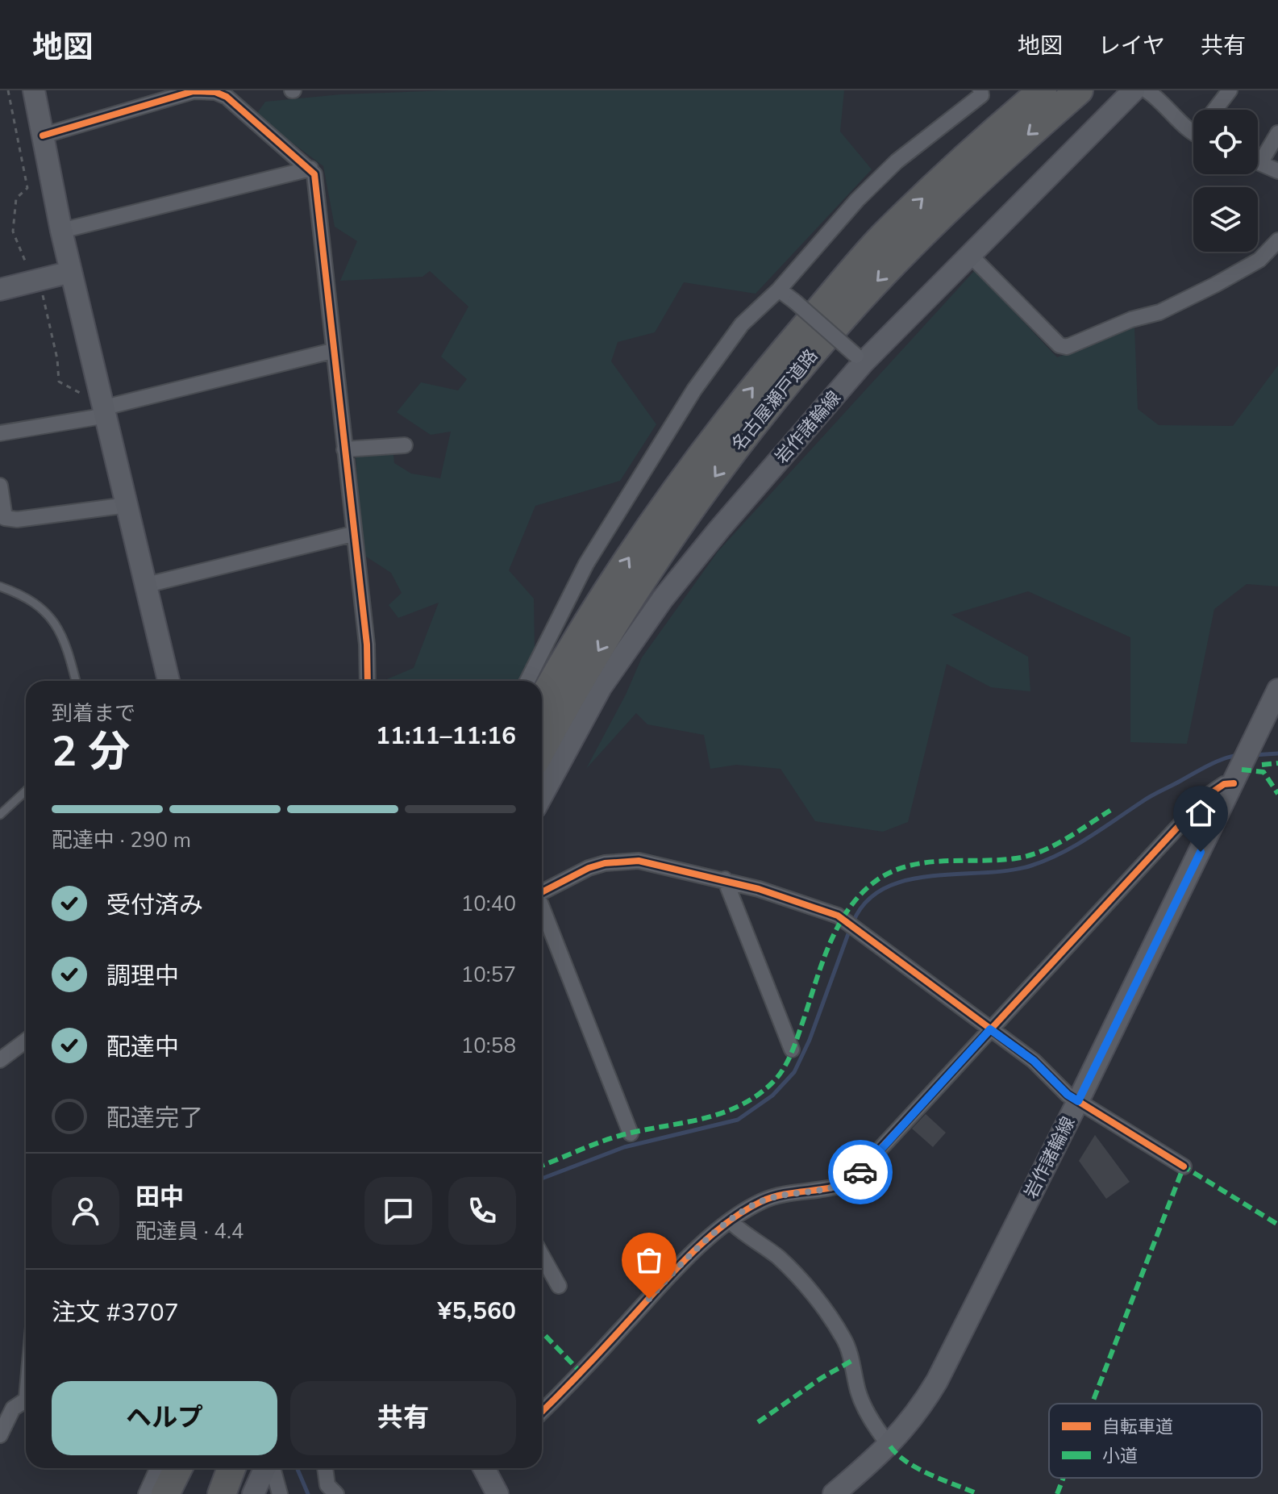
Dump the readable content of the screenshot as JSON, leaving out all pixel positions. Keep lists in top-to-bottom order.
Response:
{
  "streets": {
    "highway": ["名古屋瀬戸道路"],
    "main road": ["岩作諸輪線"]
  },
  "legend": ["自転車道", "小道"],
  "page": {
    "header": "地図",
    "nav": ["地図", "レイヤ", "共有"],
    "heading": ["2 分", "到着まで", "11:11–11:16"],
    "panel": [
      "田中",
      "配達員 · 4.4",
      "注文 #3707",
      "¥5,560"
    ],
    "bar": "配達中 · 290 m",
    "list": [
      ["受付済み", "10:40"],
      ["調理中", "10:57"],
      ["配達中", "10:58"],
      "配達完了"
    ],
    "buttons": ["ヘルプ", "共有"]
  }
}
